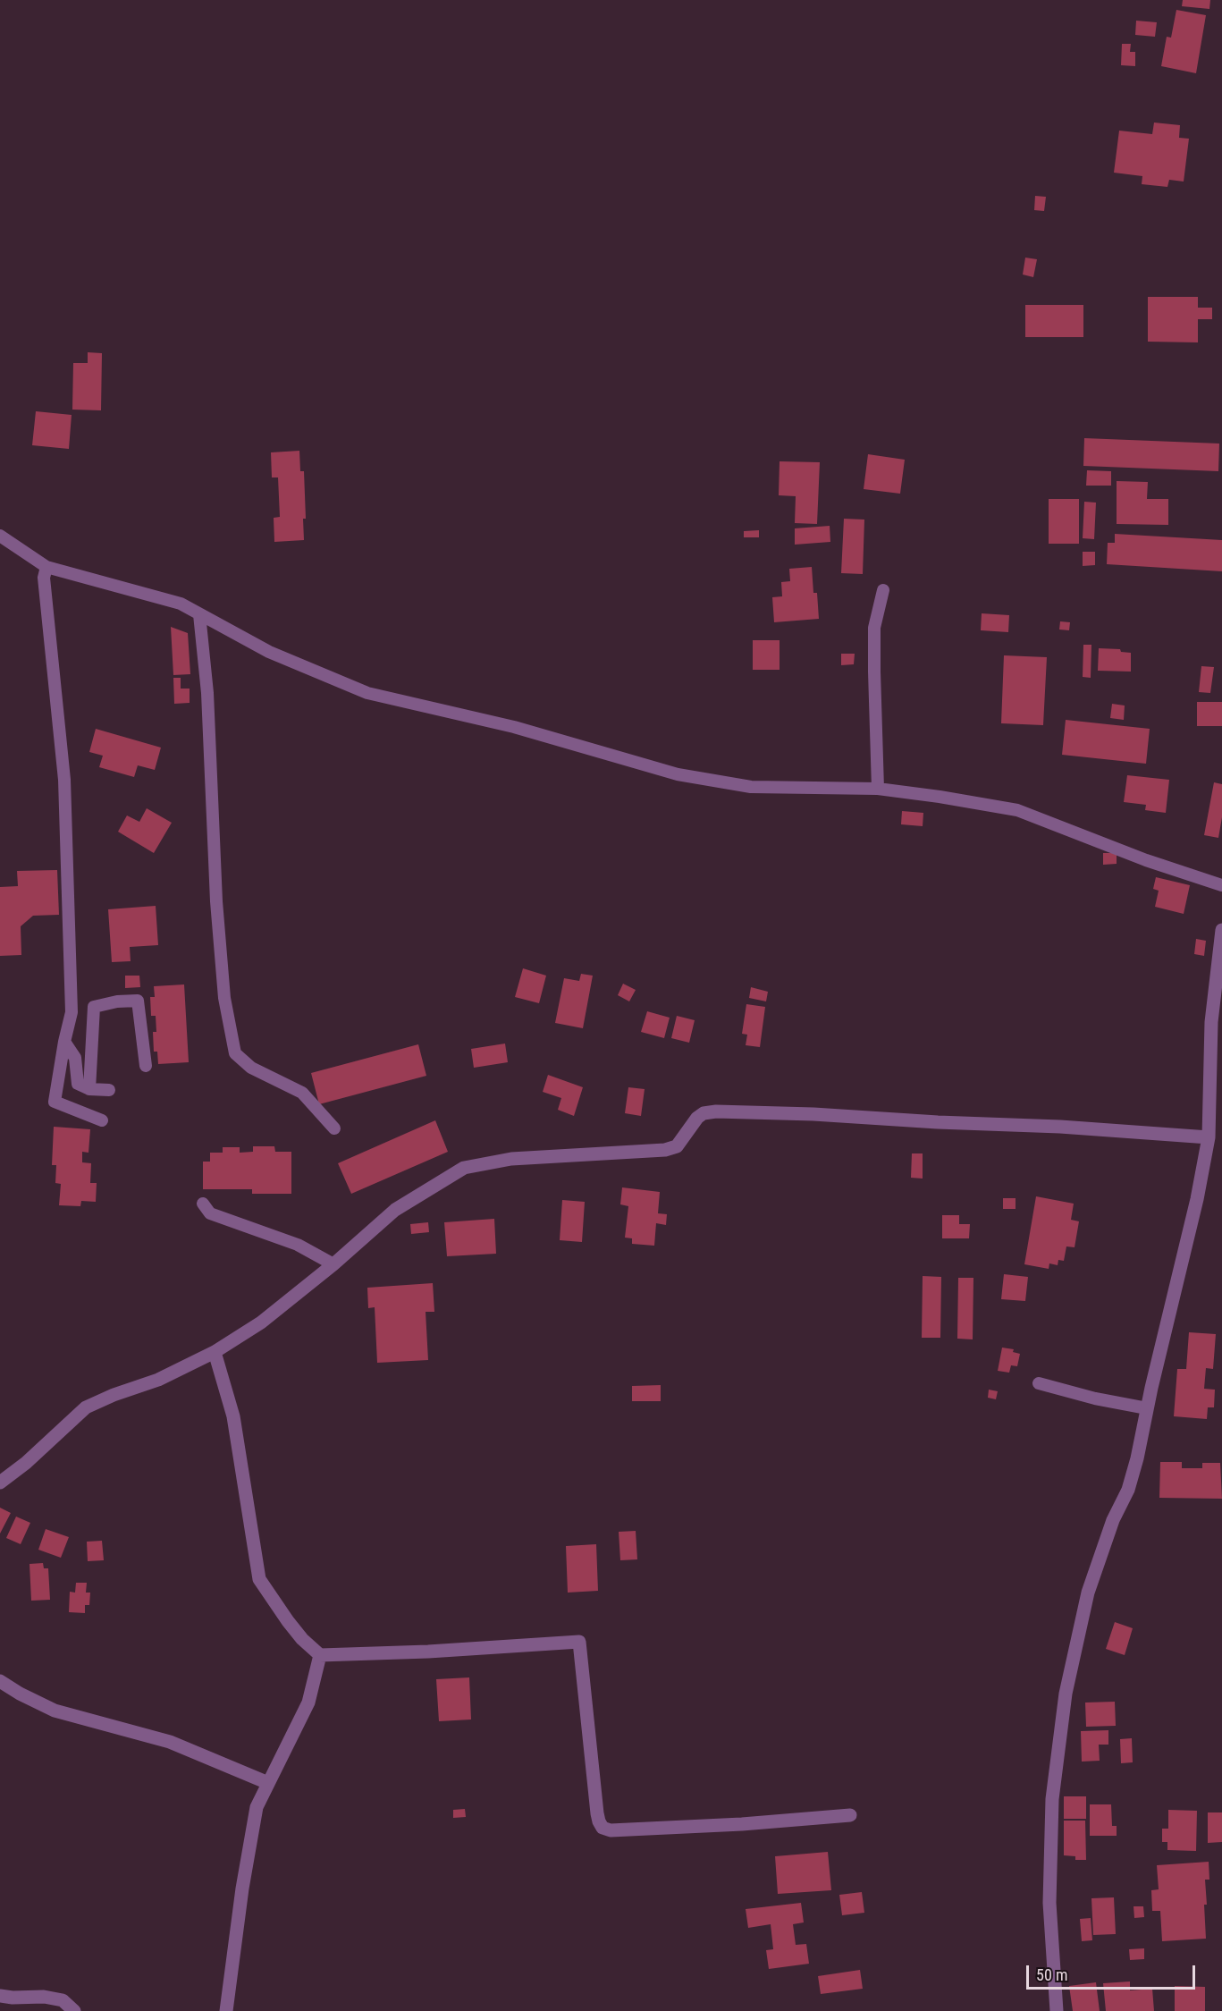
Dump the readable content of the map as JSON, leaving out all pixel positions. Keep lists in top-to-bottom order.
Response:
{
  "scale_bar": "50 m"
}
